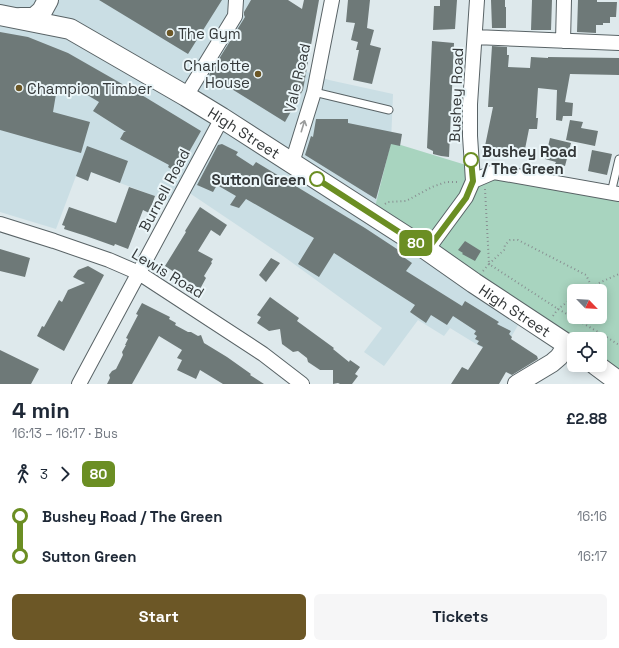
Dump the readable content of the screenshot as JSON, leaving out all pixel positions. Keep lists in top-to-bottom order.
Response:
{
  "streets": {
    "main road": ["High Street"],
    "street": [
      "Vale Road",
      "Bushey Road",
      "Burnell Road",
      "Lewis Road"
    ]
  },
  "crossings": [
    ["Vale Road", "High Street"],
    ["Bushey Road", "High Street"],
    ["High Street", "Burnell Road"],
    ["Burnell Road", "Lewis Road"]
  ],
  "places": [
    "The Gym",
    "Charlotte House",
    "Champion Timber",
    "Bushey Road / The Green",
    "Sutton Green"
  ],
  "lines": ["bus line 80"],
  "north": "bottom right",
  "page": {
    "on_map": "80",
    "heading": ["4 min", "16:13 – 16:17 · Bus", "£2.88"],
    "legs": ["3", "80"],
    "list": [
      {
        "name": "Bushey Road / The Green",
        "value": "16:16"
      },
      {
        "name": "Sutton Green",
        "value": "16:17"
      }
    ],
    "buttons": ["Start", "Tickets"]
  }
}
